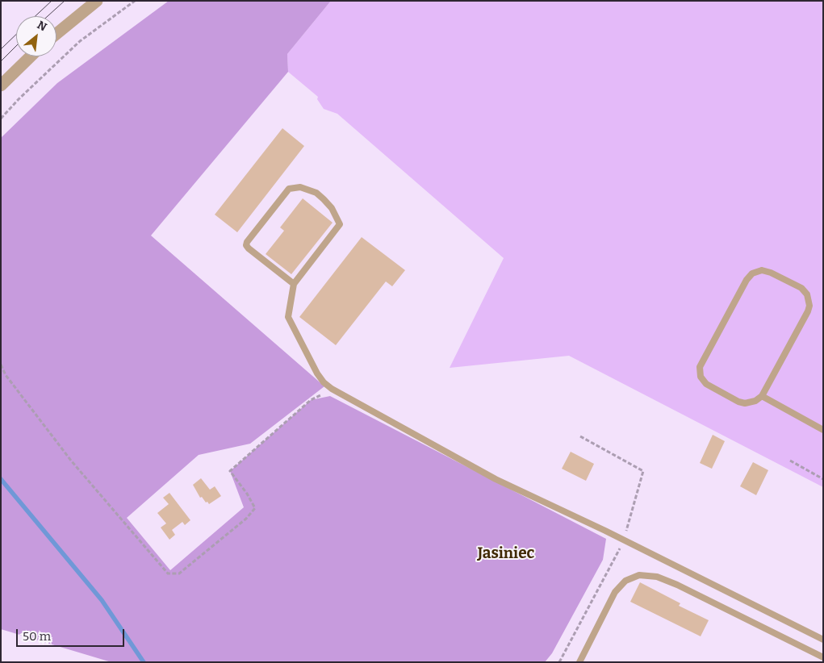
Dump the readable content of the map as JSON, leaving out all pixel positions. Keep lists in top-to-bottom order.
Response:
{
  "districts": ["Jasiniec"],
  "scale_bar": "50 m",
  "north": "top right"
}
